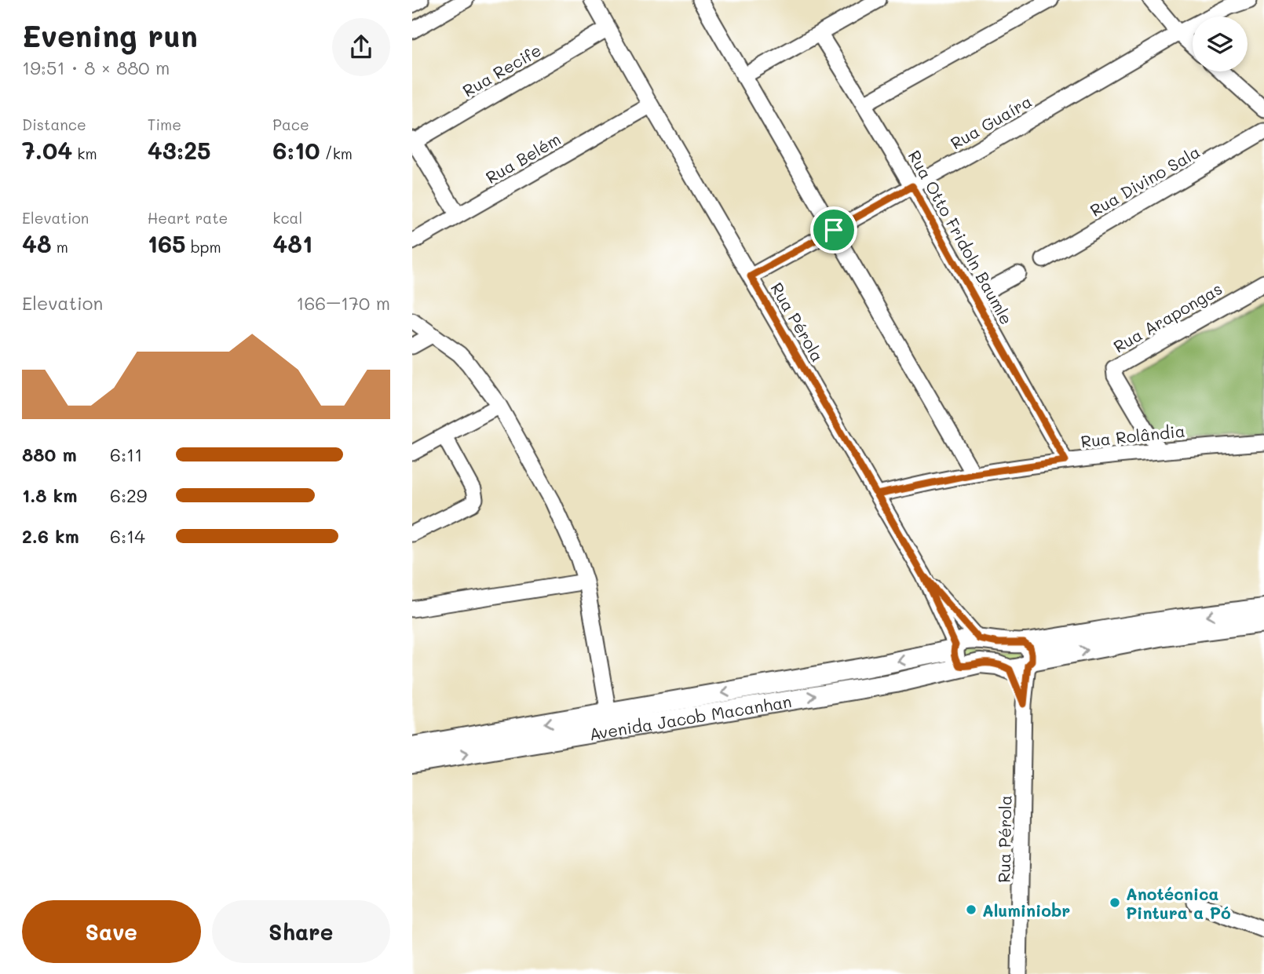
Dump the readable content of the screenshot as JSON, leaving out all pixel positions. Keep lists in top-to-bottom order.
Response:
{
  "streets": {
    "main road": ["Avenida Jacob Macanhan"],
    "street": [
      "Rua Recife",
      "Rua Guaíra",
      "Rua Belém",
      "Rua Divino Sala",
      "Rua Otto Fridoln Baumle",
      "Rua Arapongas",
      "Rua Pérola",
      "Rua Rolândia"
    ]
  },
  "crossings": [
    ["Rua Recife", "Rua Pérola"],
    ["Rua Guaíra", "Rua Otto Fridoln Baumle"],
    ["Rua Guaíra", "Rua Pérola"],
    ["Rua Belém", "Rua Pérola"],
    ["Rua Otto Fridoln Baumle", "Rua Rolândia"],
    ["Rua Arapongas", "Rua Rolândia"],
    ["Rua Pérola", "Rua Rolândia"],
    ["Rua Pérola", "Avenida Jacob Macanhan"]
  ],
  "places": ["Anotécnica Pintura a Pó", "Aluminiobr"],
  "page": {
    "heading": ["Evening run", "19:51 · 8 × 880 m"],
    "stats": [
      ["Distance", "7.04 km"],
      ["Time", "43:25"],
      ["Pace", "6:10 /km"],
      ["Elevation", "48 m"],
      ["Heart rate", "165 bpm"],
      ["kcal", "481"]
    ],
    "chart": ["Elevation", "166–170 m"],
    "list": [
      {
        "name": "880 m",
        "note": "6:11"
      },
      {
        "name": "1.8 km",
        "note": "6:29"
      },
      {
        "name": "2.6 km",
        "note": "6:14"
      }
    ],
    "buttons": ["Save", "Share"]
  }
}
